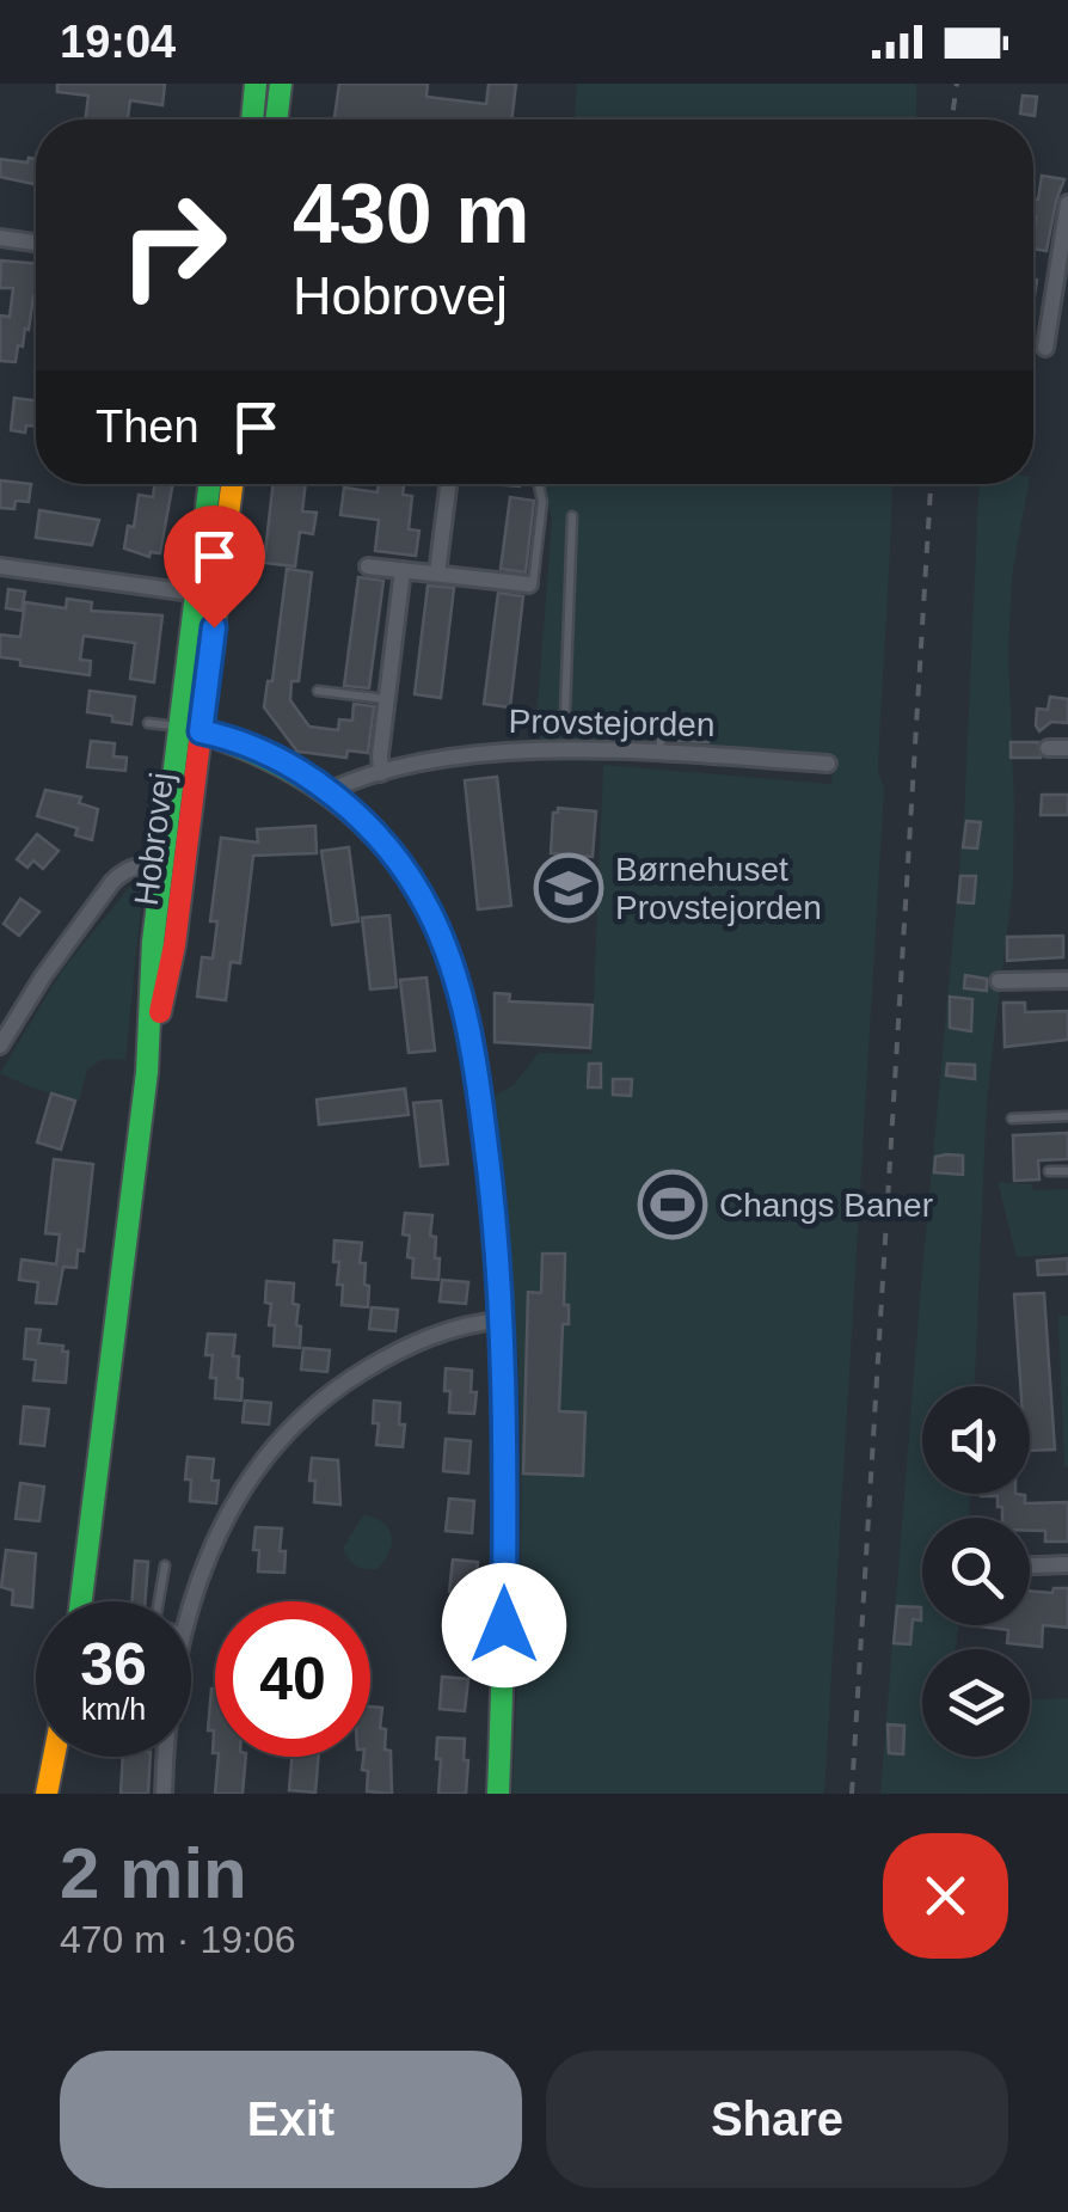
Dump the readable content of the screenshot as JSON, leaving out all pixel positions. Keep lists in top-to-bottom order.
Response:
{
  "streets": {
    "main road": ["Hobrovej"],
    "street": ["Provstejorden"]
  },
  "places": {
    "school or university": ["Børnehuset Provstejorden"],
    "sports": ["Changs Baner"]
  },
  "page": {
    "status": "19:04",
    "turn": ["430 m", "Hobrovej"],
    "then": "Then",
    "speed": "36 km/h",
    "limit": "40",
    "heading": ["2 min", "470 m · 19:06"],
    "buttons": ["Exit", "Share"]
  }
}
